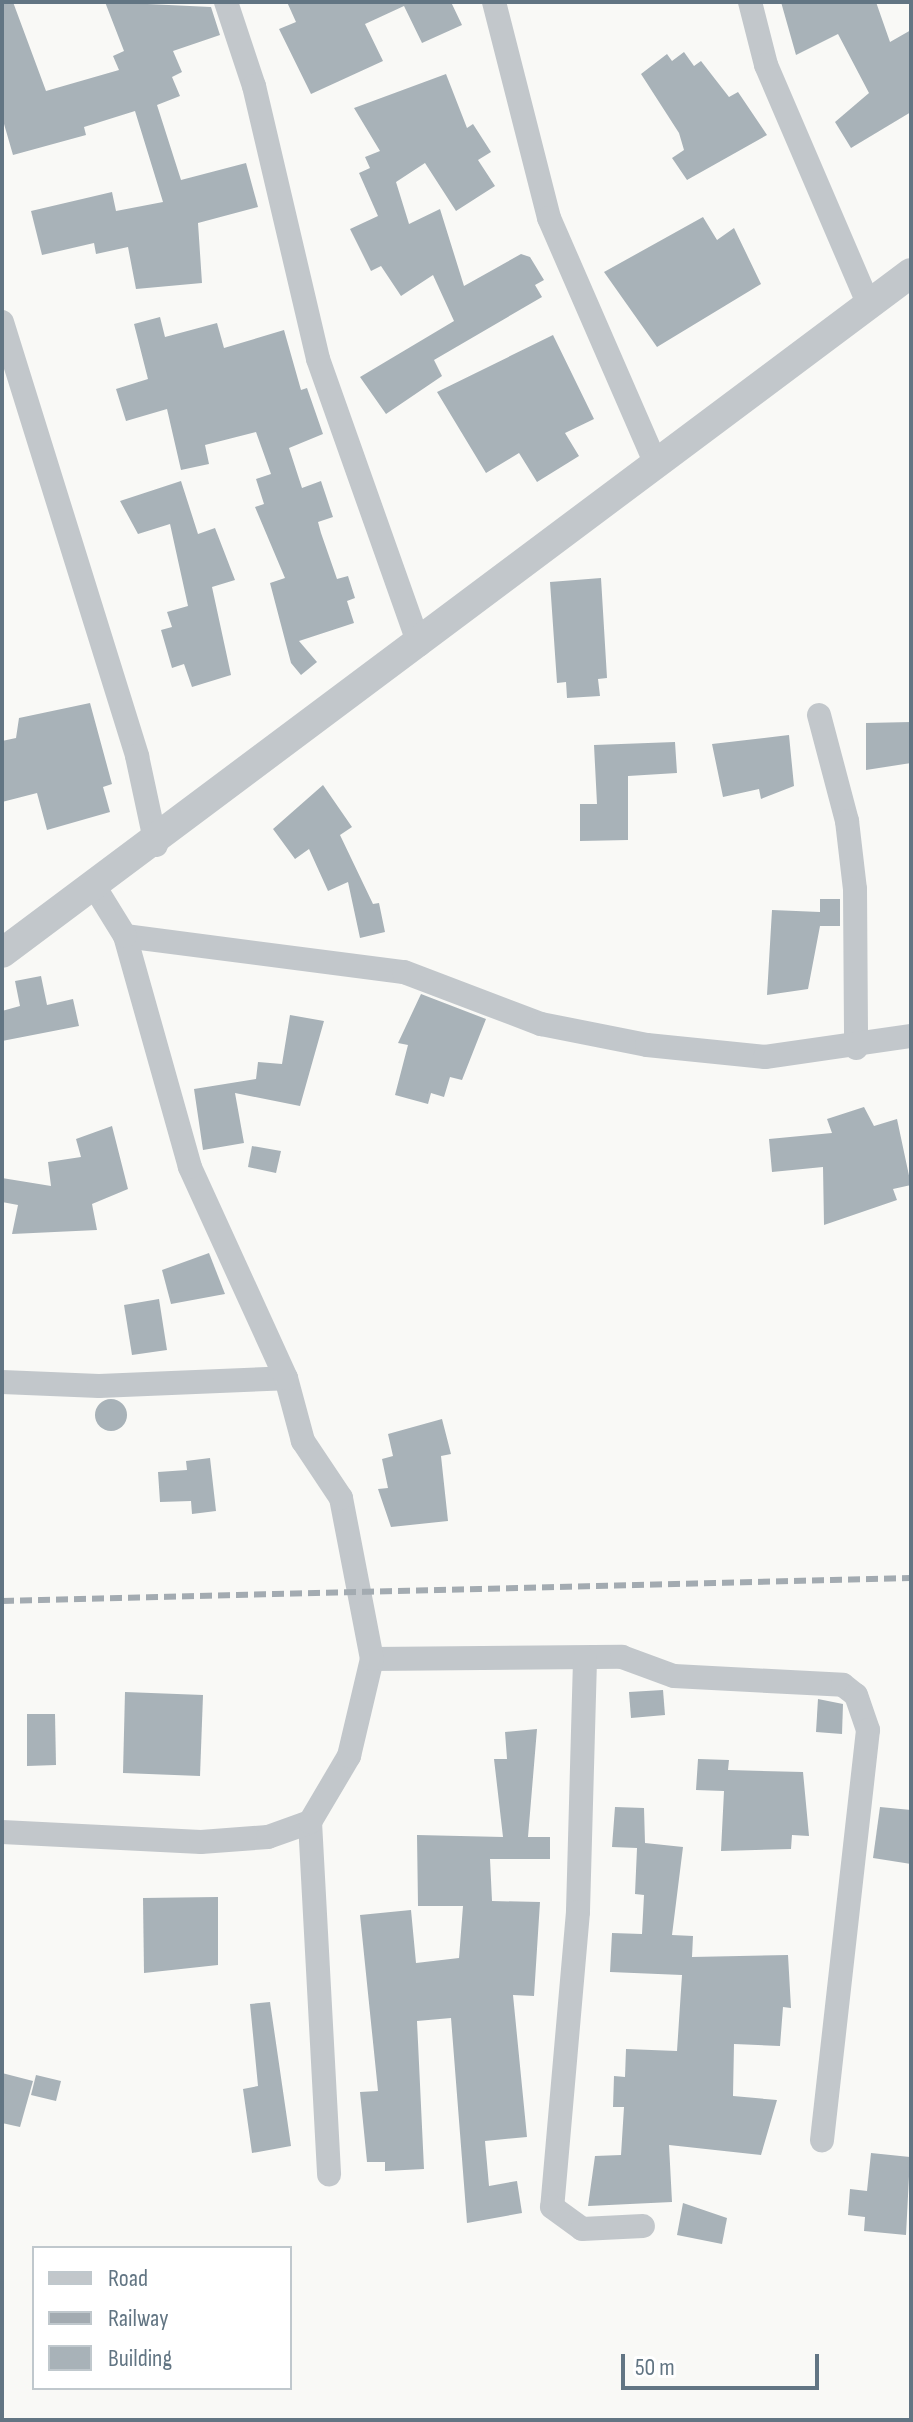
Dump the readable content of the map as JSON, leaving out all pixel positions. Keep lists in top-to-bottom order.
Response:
{
  "legend": ["Road", "Railway", "Building"],
  "scale_bar": "50 m"
}
